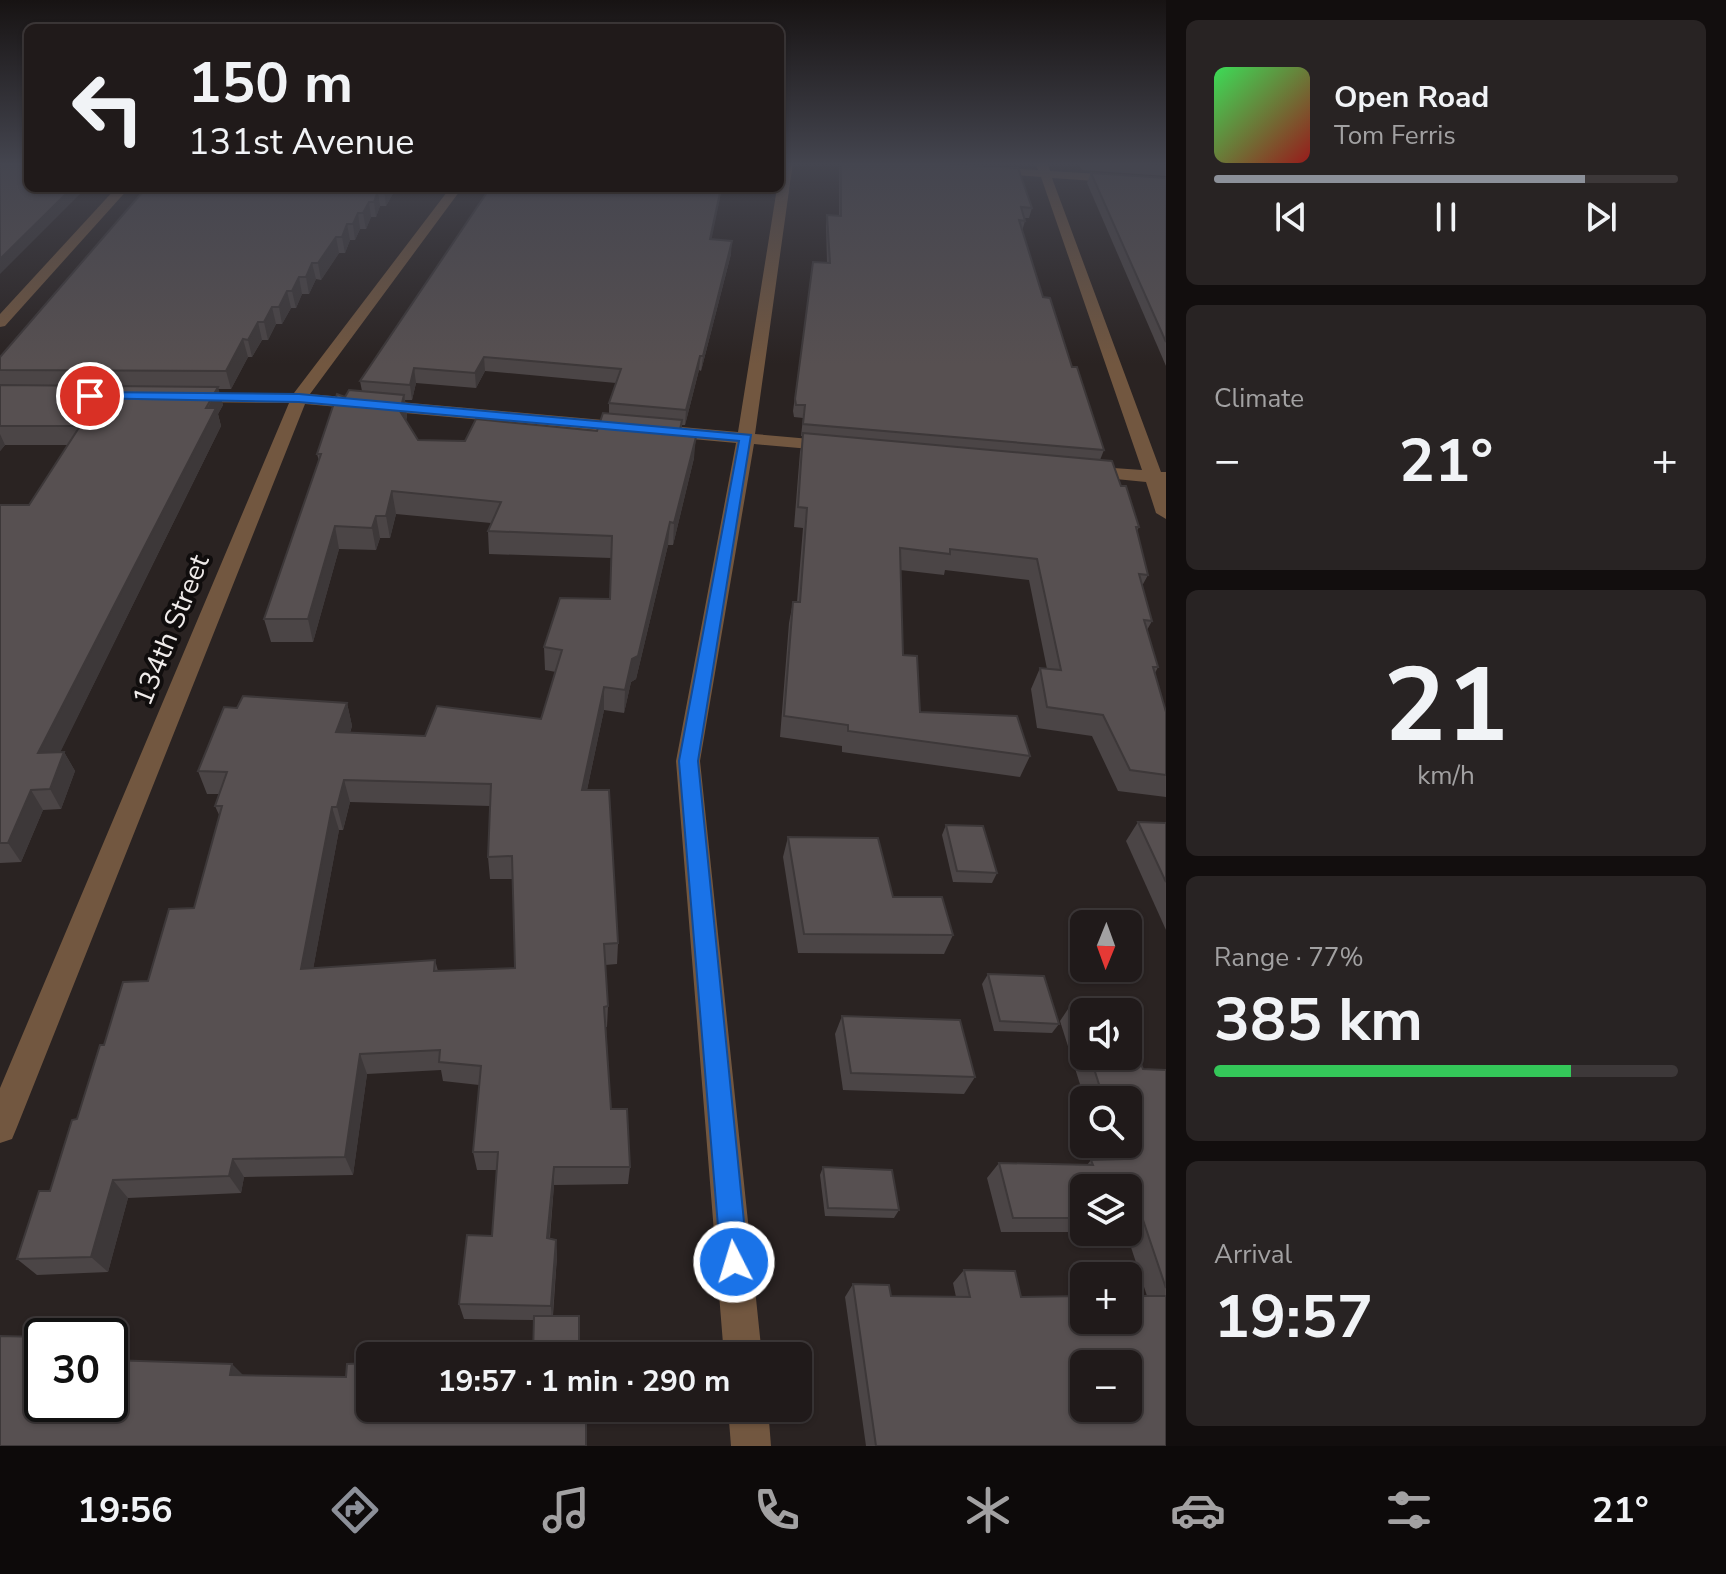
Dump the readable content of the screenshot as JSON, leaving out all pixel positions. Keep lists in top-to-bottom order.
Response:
{
  "streets": {
    "street": ["134th Street"]
  },
  "north": "bottom",
  "page": {
    "turn": ["150 m", "131st Avenue"],
    "song": ["Open Road", "Tom Ferris"],
    "tile": [
      "Climate",
      ["21", "km/h"],
      ["Range · 77%", "385 km"],
      ["Arrival", "19:57"]
    ],
    "heat": ["−", "21°", "+"],
    "map_buttons": ["+", "−"],
    "limit": "30",
    "trip": "19:57 · 1 min · 290 m",
    "tabs": ["19:56", "21°"]
  }
}
